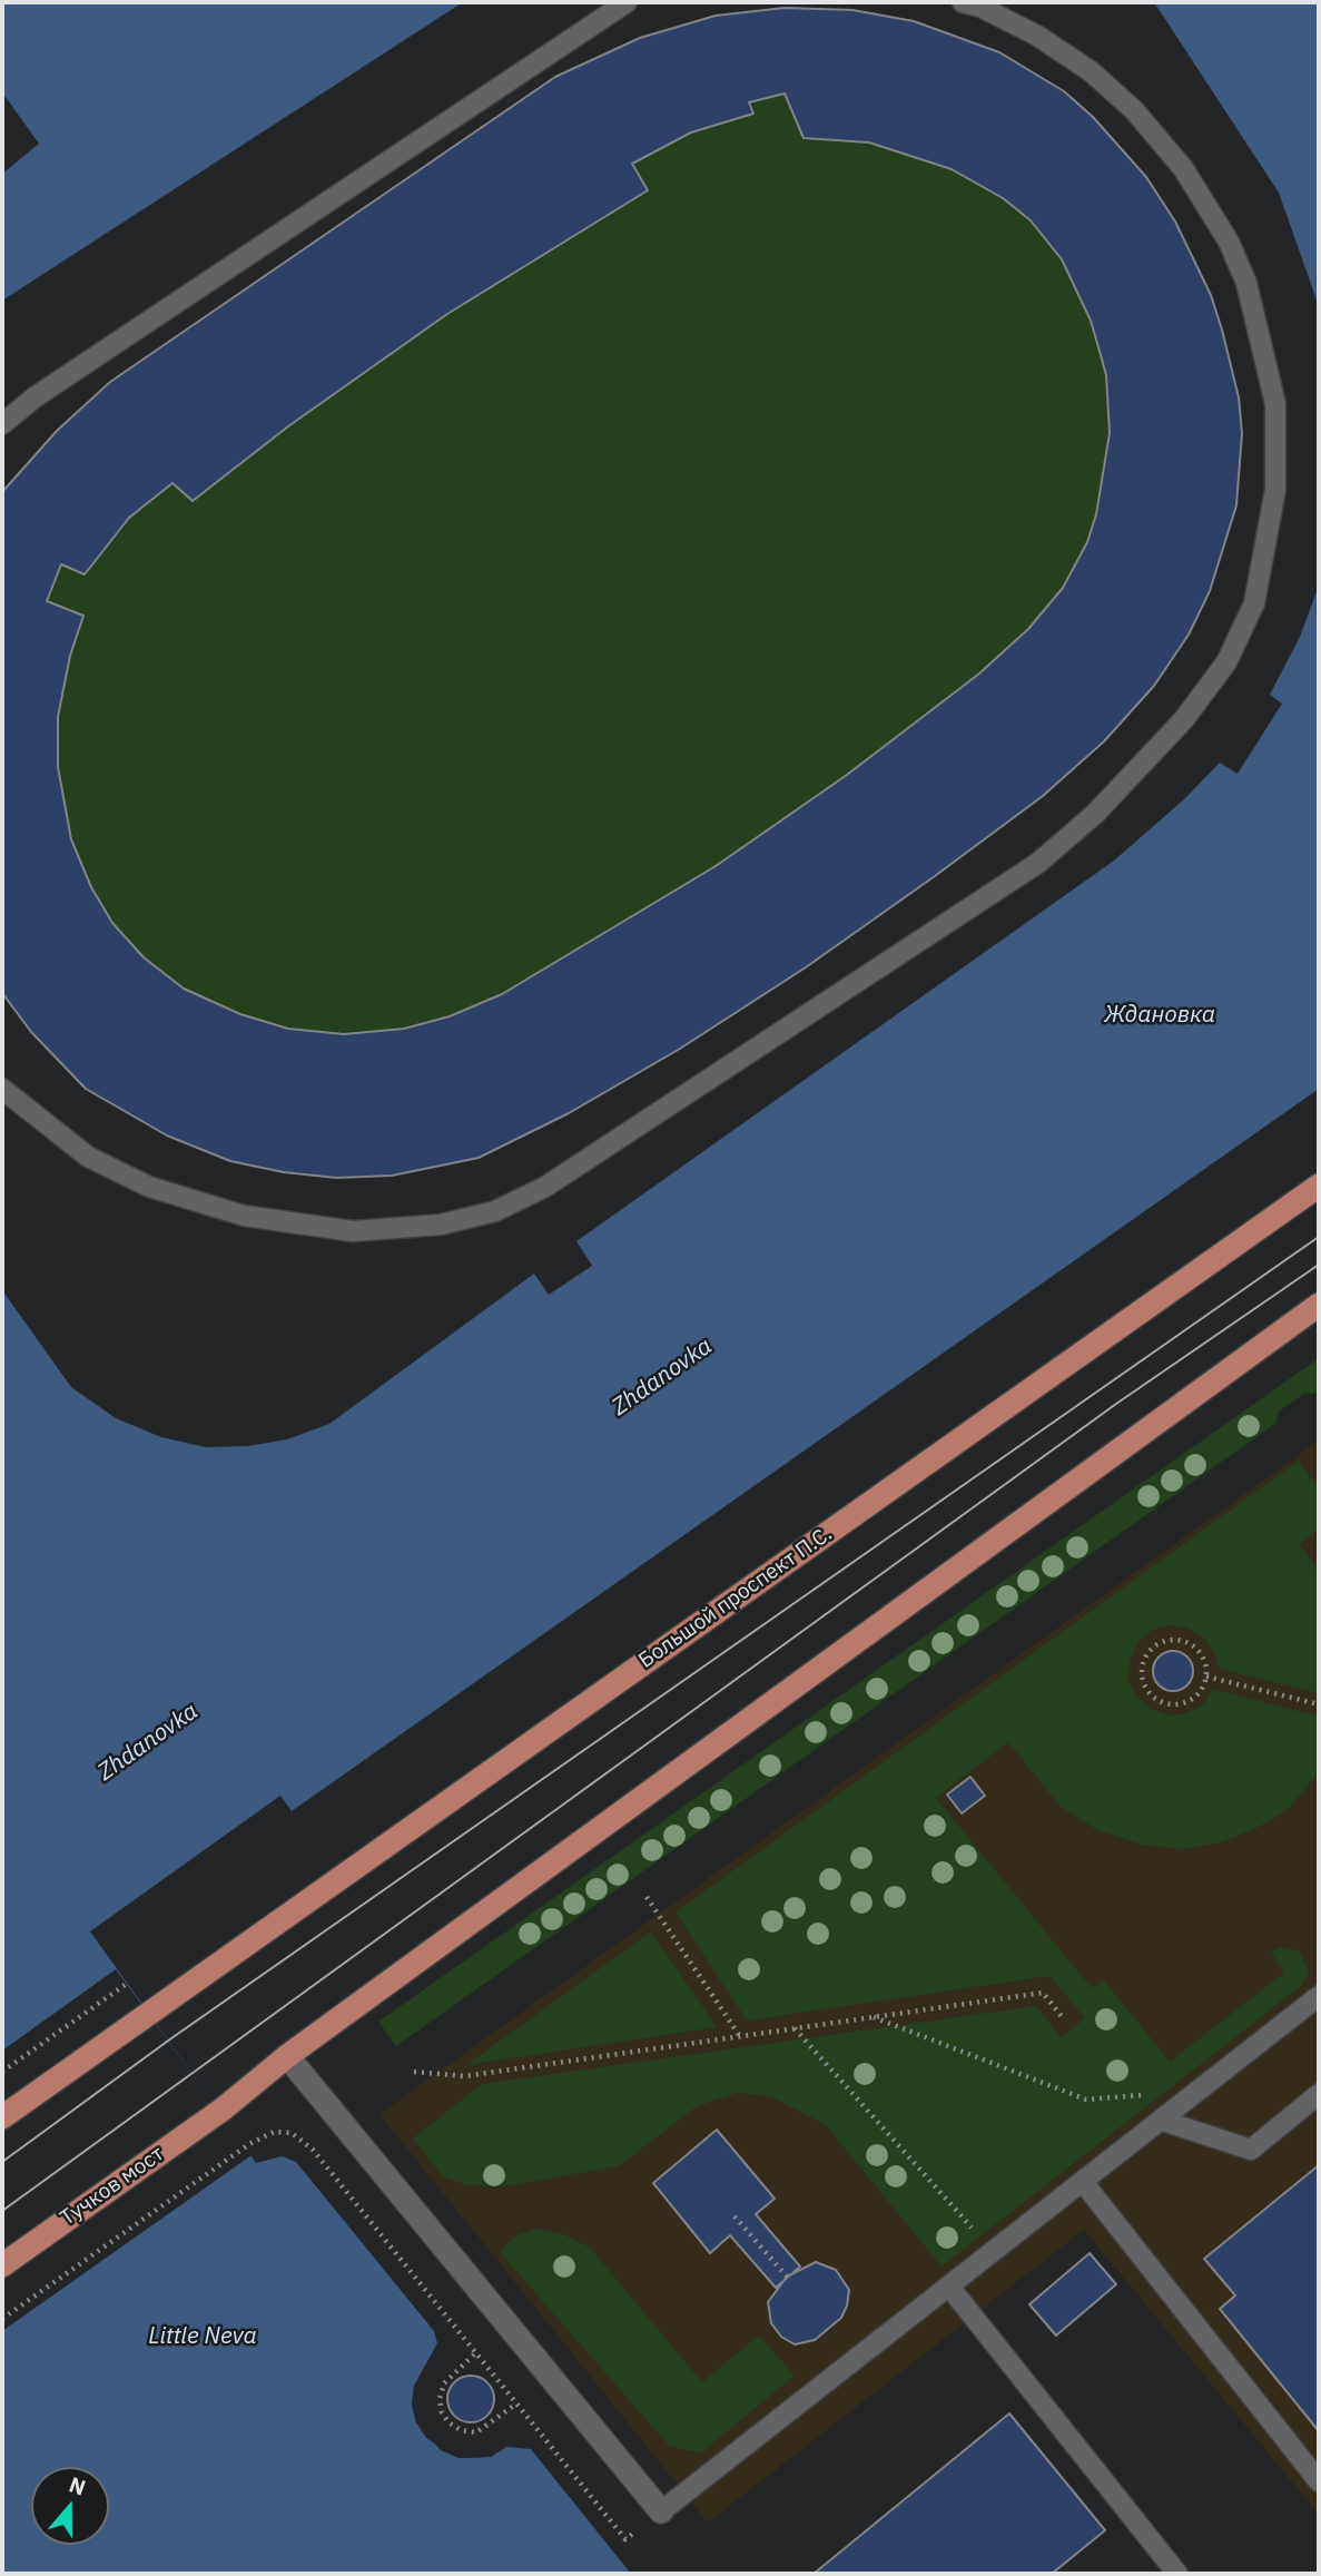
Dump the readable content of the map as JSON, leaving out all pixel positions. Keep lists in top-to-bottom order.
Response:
{
  "streets": {
    "main road": ["Большой проспект П.С.", "Тучков мост"]
  },
  "water": ["Ждановка", "Zhdanovka", "Little Neva"],
  "north": "top"
}
